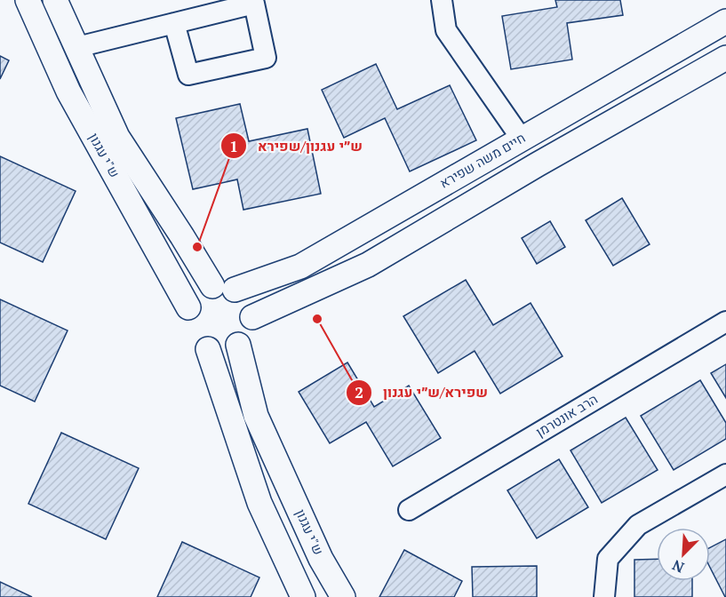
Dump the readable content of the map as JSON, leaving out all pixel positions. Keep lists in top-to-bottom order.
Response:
{
  "streets": {
    "street": ["ש\"י עגנון", "חיים משה שפירא", "הרב אונטרמן"]
  },
  "crossings": [
    ["ש\"י עגנון", "חיים משה שפירא"]
  ],
  "places": ["ש״י עגנון/שפירא", "שפירא/ש״י עגנון"],
  "north": "bottom left"
}
